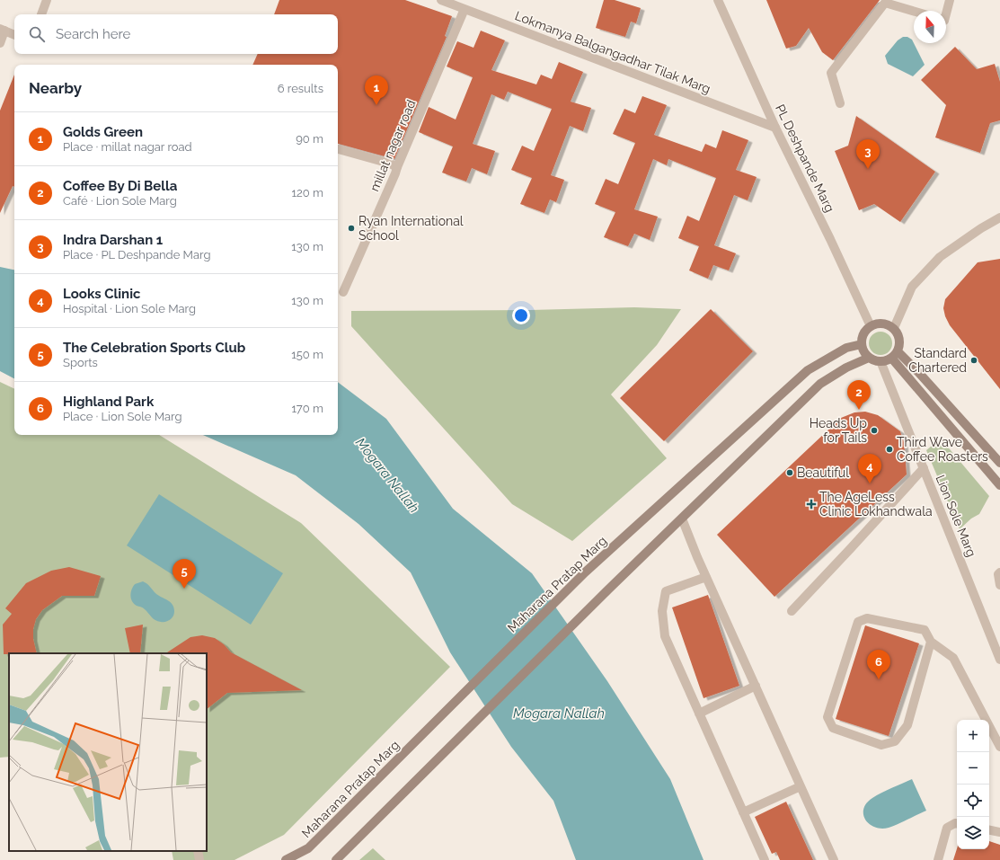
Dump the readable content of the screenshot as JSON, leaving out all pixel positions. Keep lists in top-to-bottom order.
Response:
{
  "streets": {
    "main road": ["Maharana Pratap Marg"],
    "street": [
      "Lokmanya Balgangadhar Tilak Marg",
      "millat nagar road",
      "PL Deshpande Marg",
      "Lion Sole Marg"
    ]
  },
  "crossings": [
    ["Lokmanya Balgangadhar Tilak Marg", "millat nagar road"],
    ["Lokmanya Balgangadhar Tilak Marg", "PL Deshpande Marg"],
    ["PL Deshpande Marg", "Lion Sole Marg"],
    ["PL Deshpande Marg", "Maharana Pratap Marg"],
    ["Lion Sole Marg", "Maharana Pratap Marg"]
  ],
  "water": ["Mogara Nallah"],
  "places": {
    "other": [
      "Ryan International School",
      "Standard Chartered",
      "Heads Up for Tails",
      "Third Wave Coffee Roasters",
      "Beautiful"
    ],
    "health": ["The AgeLess Clinic Lokhandwala"]
  },
  "north": "top",
  "page": {
    "search": "Search here",
    "heading": ["Nearby", "6 results"],
    "pins": [
      "1",
      "3",
      "2",
      "4",
      "5",
      "6"
    ],
    "list": [
      {
        "mark": "1",
        "name": "Golds Green",
        "note": "Place · millat nagar road",
        "value": "90 m"
      },
      {
        "mark": "2",
        "name": "Coffee By Di Bella",
        "note": "Café · Lion Sole Marg",
        "value": "120 m"
      },
      {
        "mark": "3",
        "name": "Indra Darshan 1",
        "note": "Place · PL Deshpande Marg",
        "value": "130 m"
      },
      {
        "mark": "4",
        "name": "Looks Clinic",
        "note": "Hospital · Lion Sole Marg",
        "value": "130 m"
      },
      {
        "mark": "5",
        "name": "The Celebration Sports Club",
        "note": "Sports",
        "value": "150 m"
      },
      {
        "mark": "6",
        "name": "Highland Park",
        "note": "Place · Lion Sole Marg",
        "value": "170 m"
      }
    ],
    "map_buttons": ["+", "−"]
  }
}
